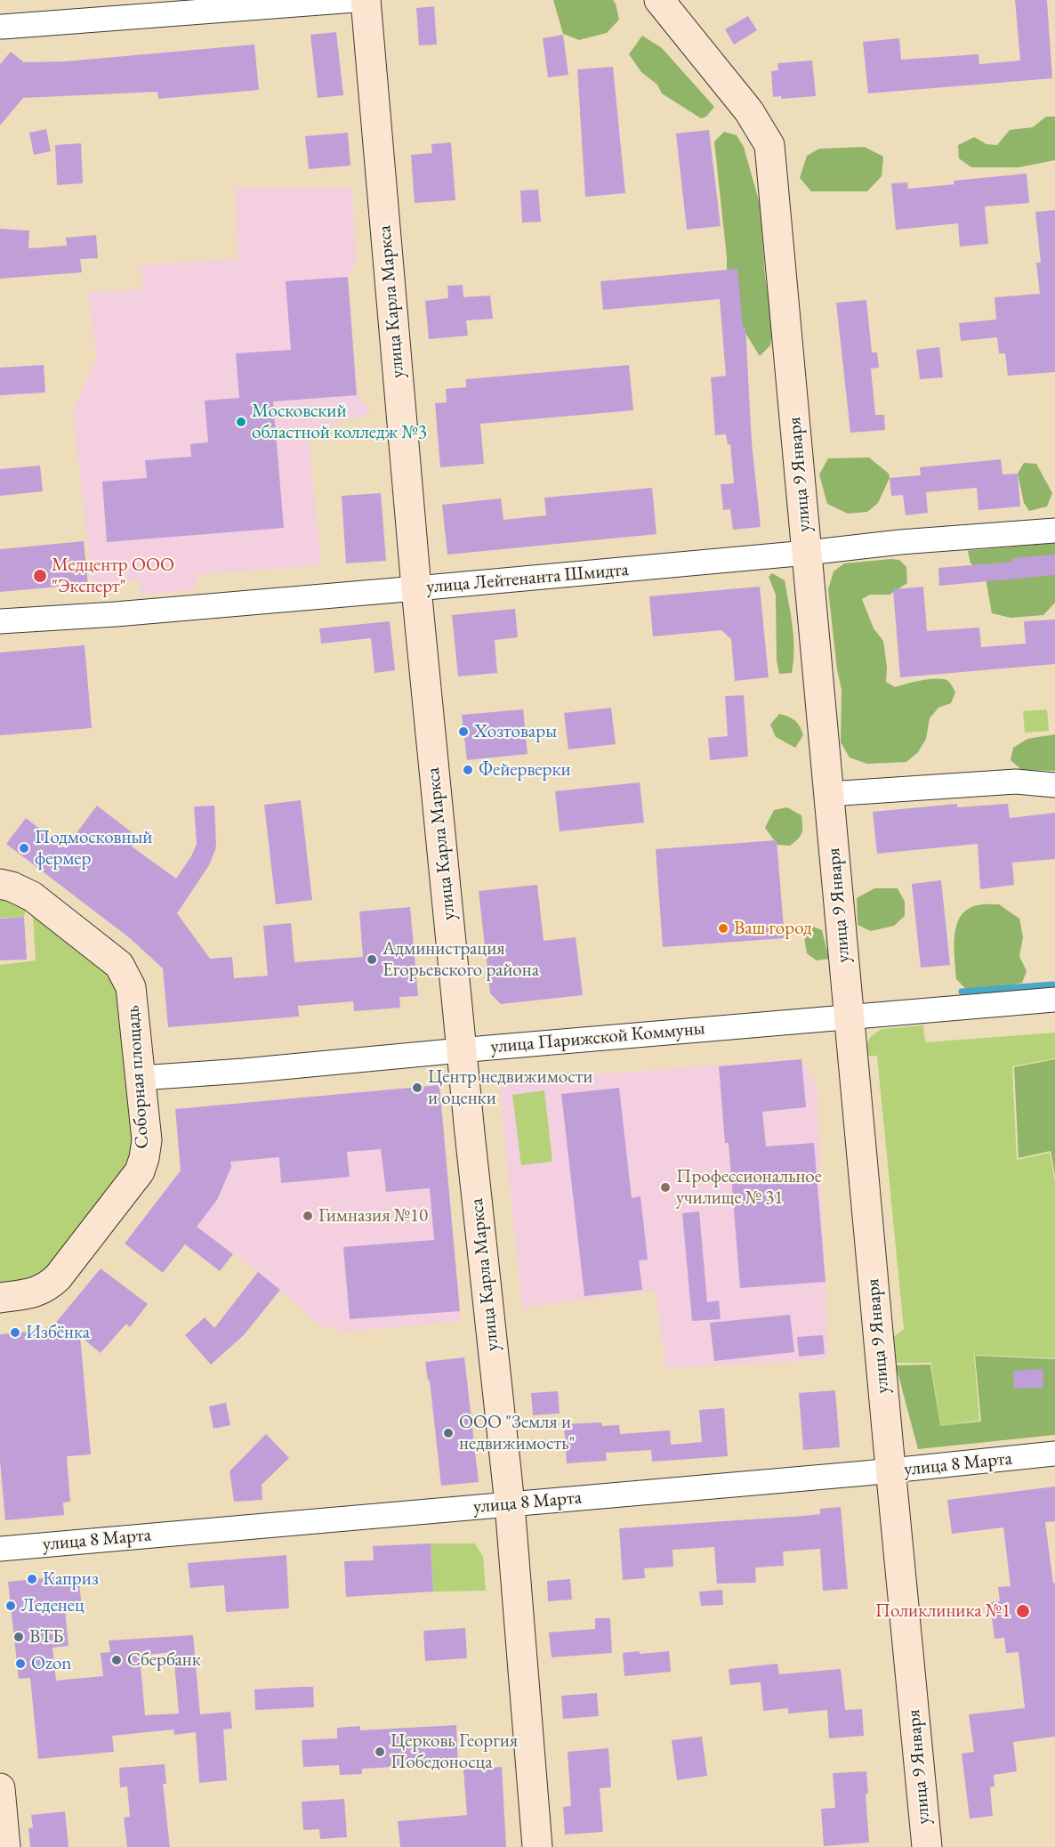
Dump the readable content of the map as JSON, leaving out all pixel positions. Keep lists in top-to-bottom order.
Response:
{
  "streets": {
    "street": [
      "улица Карла Маркса",
      "улица 9 Января",
      "улица Лейтенанта Шмидта",
      "улица Парижской Коммуны",
      "Соборная площадь",
      "улица 8 Марта"
    ]
  },
  "crossings": [
    ["улица Карла Маркса", "улица Лейтенанта Шмидта"],
    ["улица Карла Маркса", "улица Парижской Коммуны"],
    ["улица Карла Маркса", "улица 8 Марта"],
    ["улица 9 Января", "улица Лейтенанта Шмидта"],
    ["улица 9 Января", "улица Парижской Коммуны"],
    ["улица 9 Января", "улица 8 Марта"],
    ["улица Парижской Коммуны", "Соборная площадь"]
  ],
  "places": [
    "Московский областной колледж №3",
    "Медцентр ООО \"Эксперт\"",
    "Хозтовары",
    "Фейерверки",
    "Подмосковный фермер",
    "Ваш город",
    "Администрация Егорьевского района",
    "Центр недвижимости и оценки",
    "Профессиональное училище № 31",
    "Гимназия №10",
    "Избёнка",
    "ООО \"Земля и недвижимость\"",
    "Каприз",
    "Леденец",
    "Поликлиника №1",
    "ВТБ",
    "Сбербанк",
    "Ozon",
    "Церковь Георгия Победоносца"
  ]
}
